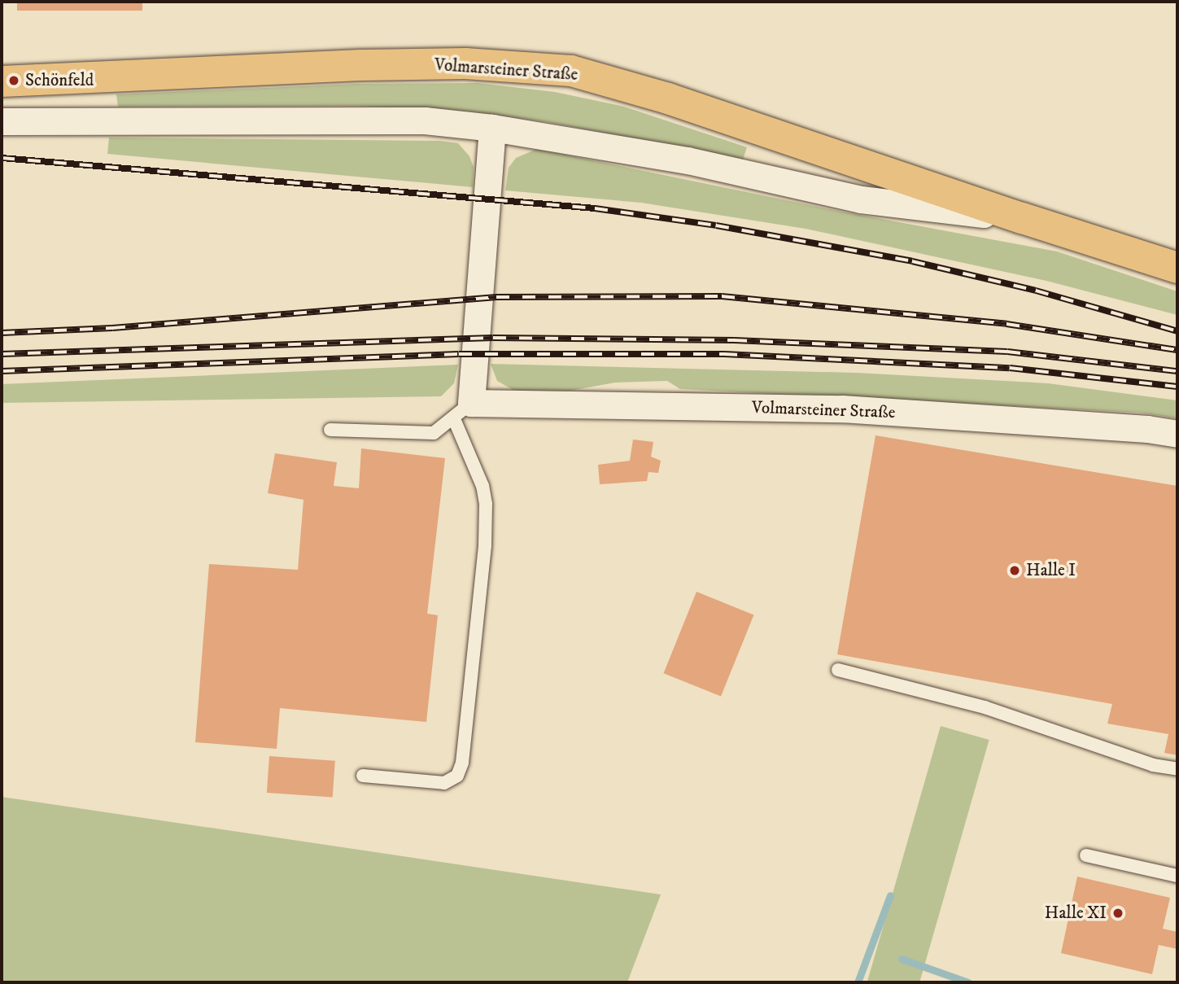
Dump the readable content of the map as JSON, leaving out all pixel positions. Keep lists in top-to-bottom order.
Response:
{
  "streets": {
    "main road": ["Volmarsteiner Straße"]
  },
  "places": ["Schönfeld", "Halle I", "Halle XI"]
}
